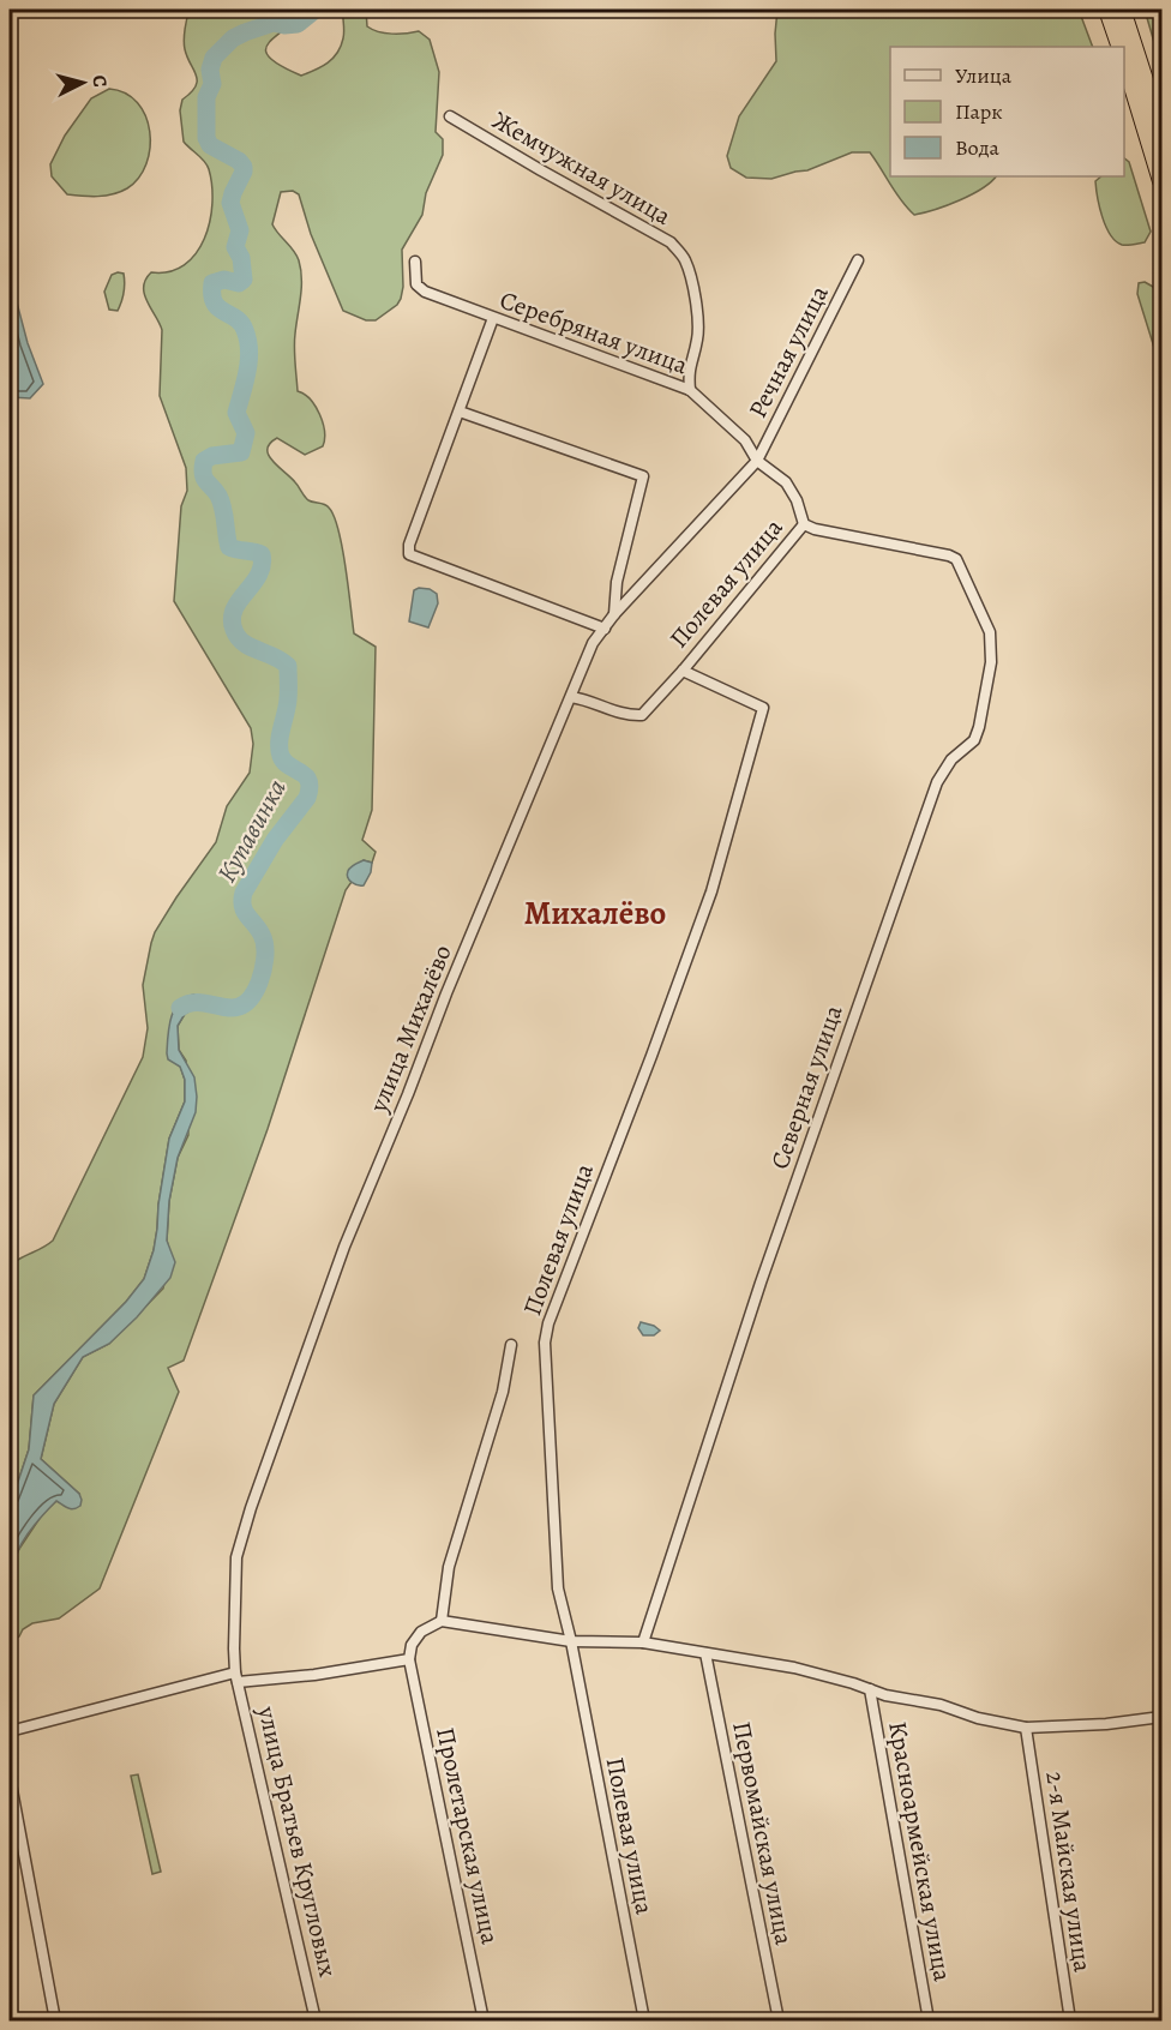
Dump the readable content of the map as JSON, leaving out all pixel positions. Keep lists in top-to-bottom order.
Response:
{
  "streets": {
    "street": [
      "Жемчужная улица",
      "Серебряная улица",
      "Речная улица",
      "Полевая улица",
      "улица Михалёво",
      "Северная улица",
      "Первомайская улица",
      "Пролетарская улица",
      "улица Братьев Кругловых",
      "Красноармейская улица",
      "2-я Майская улица"
    ]
  },
  "crossings": [
    ["Жемчужная улица", "Серебряная улица"],
    ["Серебряная улица", "Речная улица"],
    ["Серебряная улица", "Полевая улица"],
    ["Серебряная улица", "улица Михалёво"],
    ["Серебряная улица", "Северная улица"],
    ["Речная улица", "улица Михалёво"],
    ["Полевая улица", "улица Михалёво"],
    ["Полевая улица", "Северная улица"],
    ["улица Михалёво", "улица Братьев Кругловых"]
  ],
  "districts": ["Михалёво"],
  "water": ["Купавинка"],
  "legend": ["Улица", "Парк", "Вода"],
  "north": "right"
}
